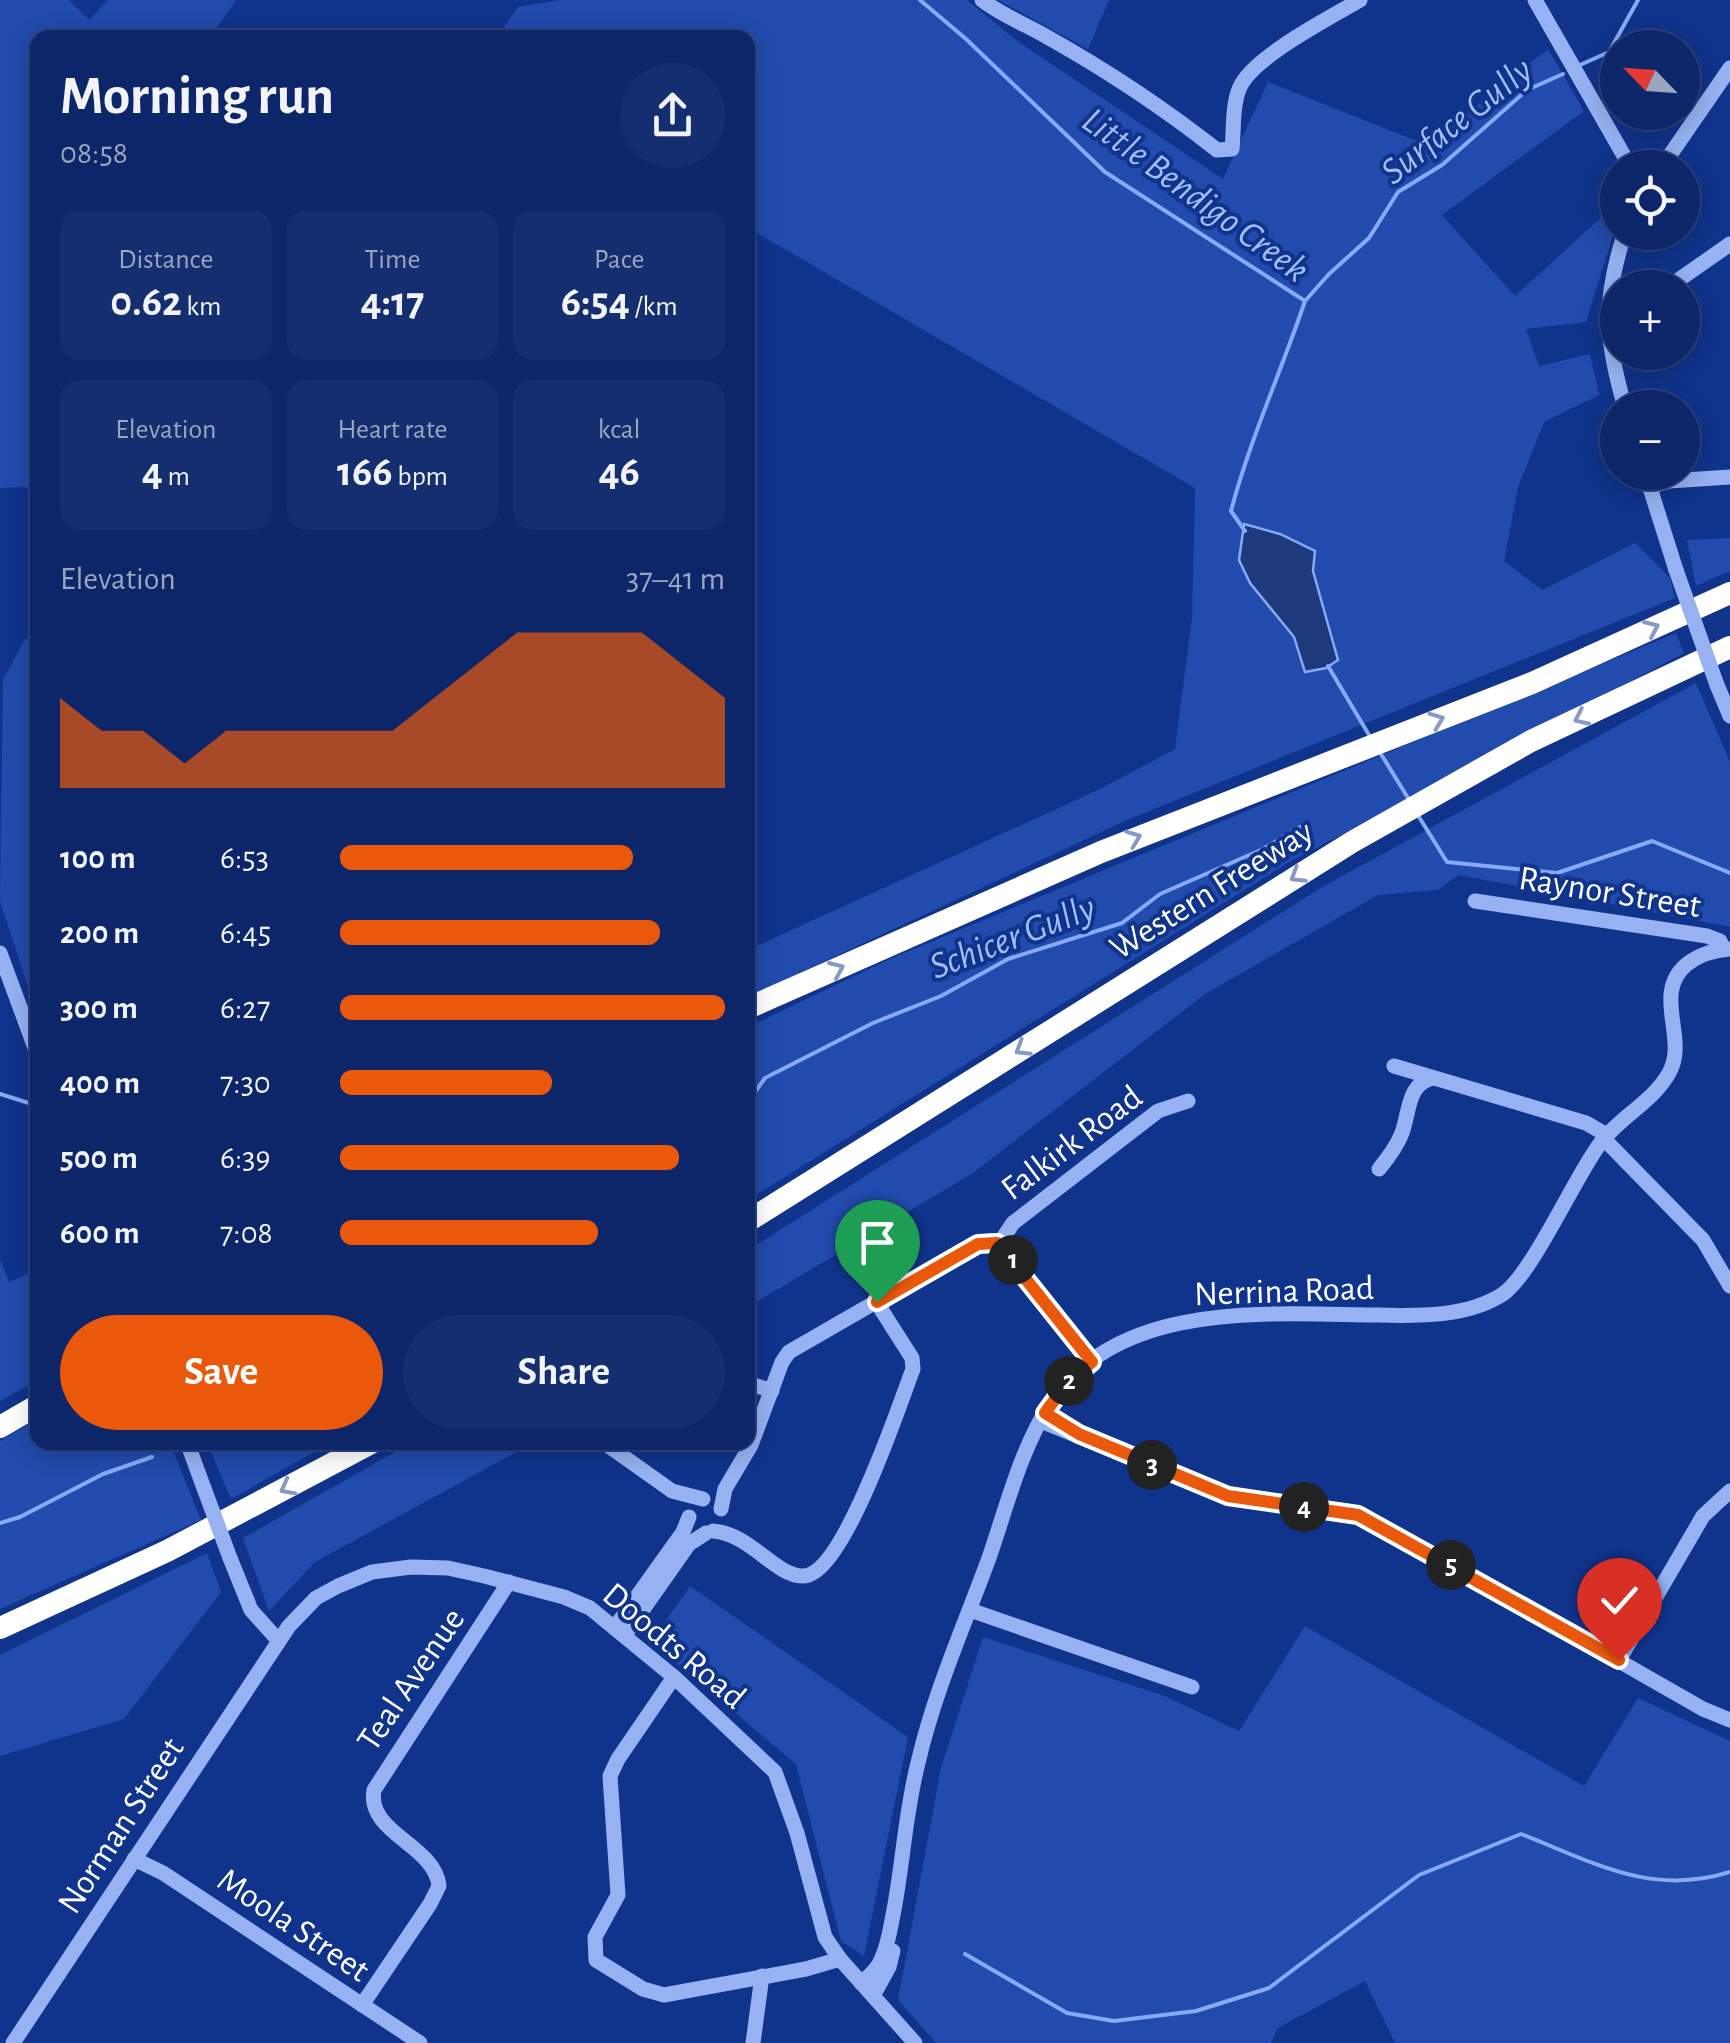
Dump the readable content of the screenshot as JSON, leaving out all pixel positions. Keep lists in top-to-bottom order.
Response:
{
  "streets": {
    "highway": ["Western Freeway"],
    "street": [
      "Raynor Street",
      "Falkirk Road",
      "Nerrina Road",
      "Doodts Road",
      "Teal Avenue",
      "Norman Street",
      "Moola Street"
    ]
  },
  "crossings": [
    ["Raynor Street", "Nerrina Road"],
    ["Nerrina Road", "Doodts Road"],
    ["Doodts Road", "Teal Avenue"],
    ["Doodts Road", "Norman Street"],
    ["Teal Avenue", "Moola Street"],
    ["Norman Street", "Moola Street"]
  ],
  "water": ["Surface Gully", "Little Bendigo Creek", "Schicer Gully"],
  "north": "top left",
  "page": {
    "map_buttons": ["+", "−"],
    "heading": ["Morning run", "08:58"],
    "stats": [
      ["Distance", "0.62 km"],
      ["Time", "4:17"],
      ["Pace", "6:54 /km"],
      ["Elevation", "4 m"],
      ["Heart rate", "166 bpm"],
      ["kcal", "46"]
    ],
    "chart": ["Elevation", "37–41 m"],
    "list": [
      {
        "name": "100 m",
        "note": "6:53"
      },
      {
        "name": "200 m",
        "note": "6:45"
      },
      {
        "name": "300 m",
        "note": "6:27"
      },
      {
        "name": "400 m",
        "note": "7:30"
      },
      {
        "name": "500 m",
        "note": "6:39"
      },
      {
        "name": "600 m",
        "note": "7:08"
      }
    ],
    "pins": [
      "1",
      "2",
      "3",
      "4",
      "5"
    ],
    "buttons": ["Save", "Share"]
  }
}
